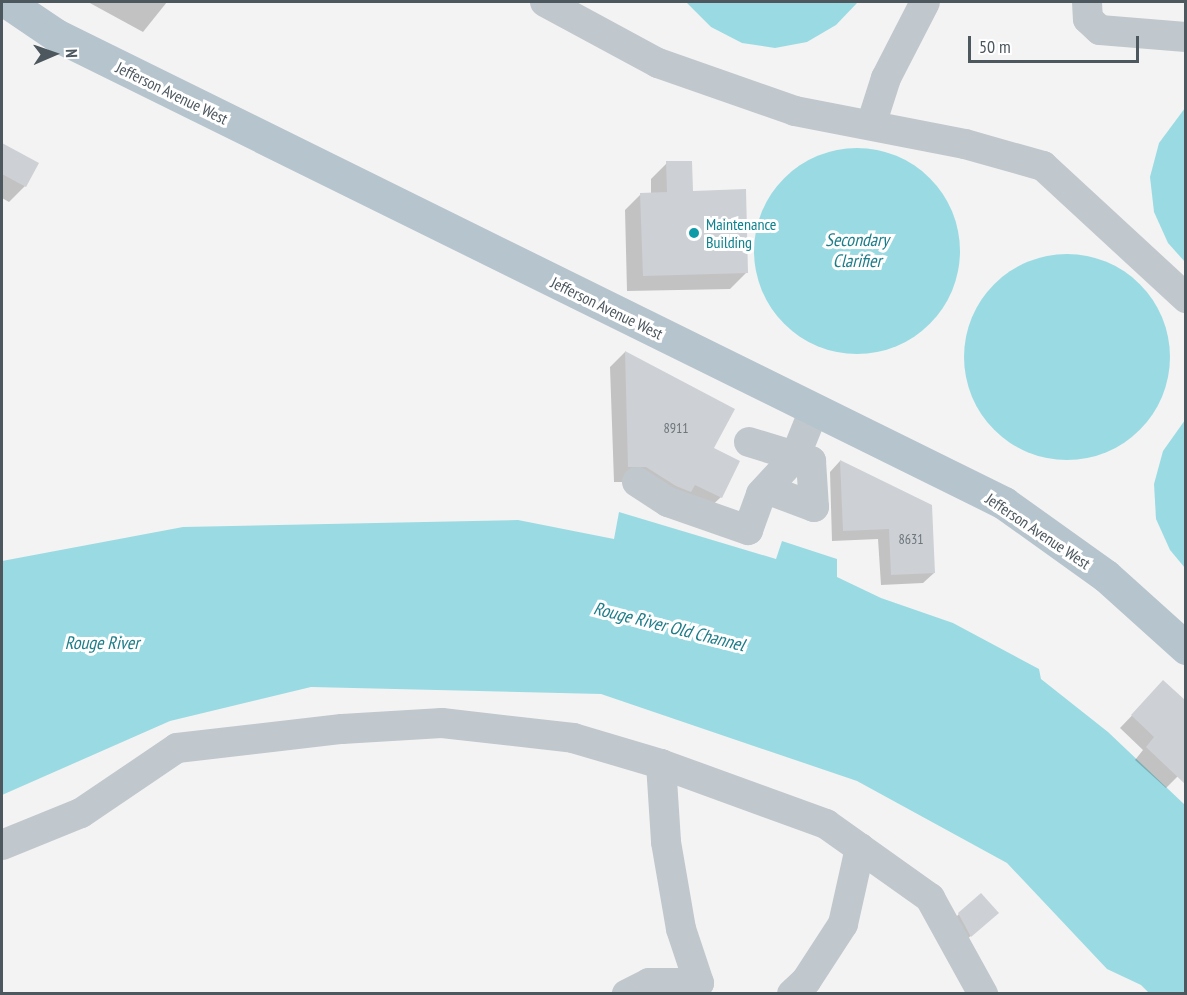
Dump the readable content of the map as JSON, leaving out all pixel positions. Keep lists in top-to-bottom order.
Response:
{
  "streets": {
    "main road": ["Jefferson Avenue West"]
  },
  "water": ["Secondary Clarifier", "Rouge River Old Channel", "Rouge River"],
  "places": ["Maintenance Building"],
  "house_numbers": ["8911", "8631"],
  "scale_bar": "50 m",
  "north": "right"
}
